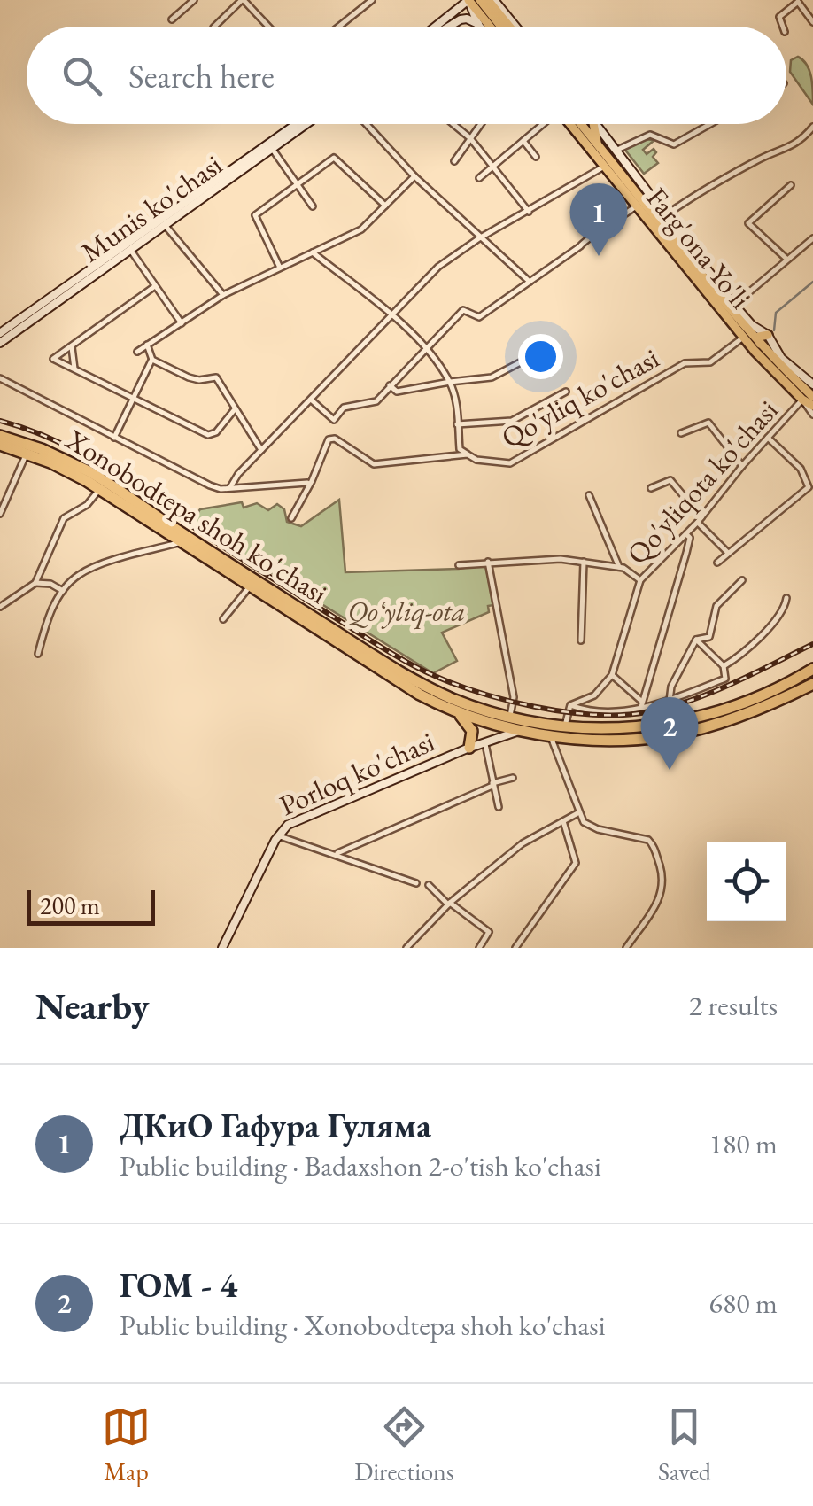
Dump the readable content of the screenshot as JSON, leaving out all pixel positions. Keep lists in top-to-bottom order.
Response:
{
  "streets": {
    "highway": ["Xonobodtepa shoh ko'chasi"],
    "main road": ["Farg'ona Yo'li"],
    "street": [
      "Munis ko'chasi",
      "Qo'yliq ko'chasi",
      "Qo'yliqota ko'chasi",
      "Porloq ko'chasi"
    ]
  },
  "crossings": [
    ["Farg'ona Yo'li", "Qo'yliq ko'chasi"],
    ["Farg'ona Yo'li", "Qo'yliqota ko'chasi"],
    ["Xonobodtepa shoh ko'chasi", "Porloq ko'chasi"]
  ],
  "parks": ["Qo‘yliq-ota"],
  "scale_bar": "200 m",
  "page": {
    "search": "Search here",
    "pins": ["1", "2"],
    "scale": "200 m",
    "heading": ["Nearby", "2 results"],
    "list": [
      {
        "mark": "1",
        "name": "ДКиО Гафура Гуляма",
        "note": "Public building · Badaxshon 2-o'tish ko'chasi",
        "value": "180 m"
      },
      {
        "mark": "2",
        "name": "ГОМ - 4",
        "note": "Public building · Xonobodtepa shoh ko'chasi",
        "value": "680 m"
      }
    ],
    "nav": ["Map", "Directions", "Saved"]
  }
}
